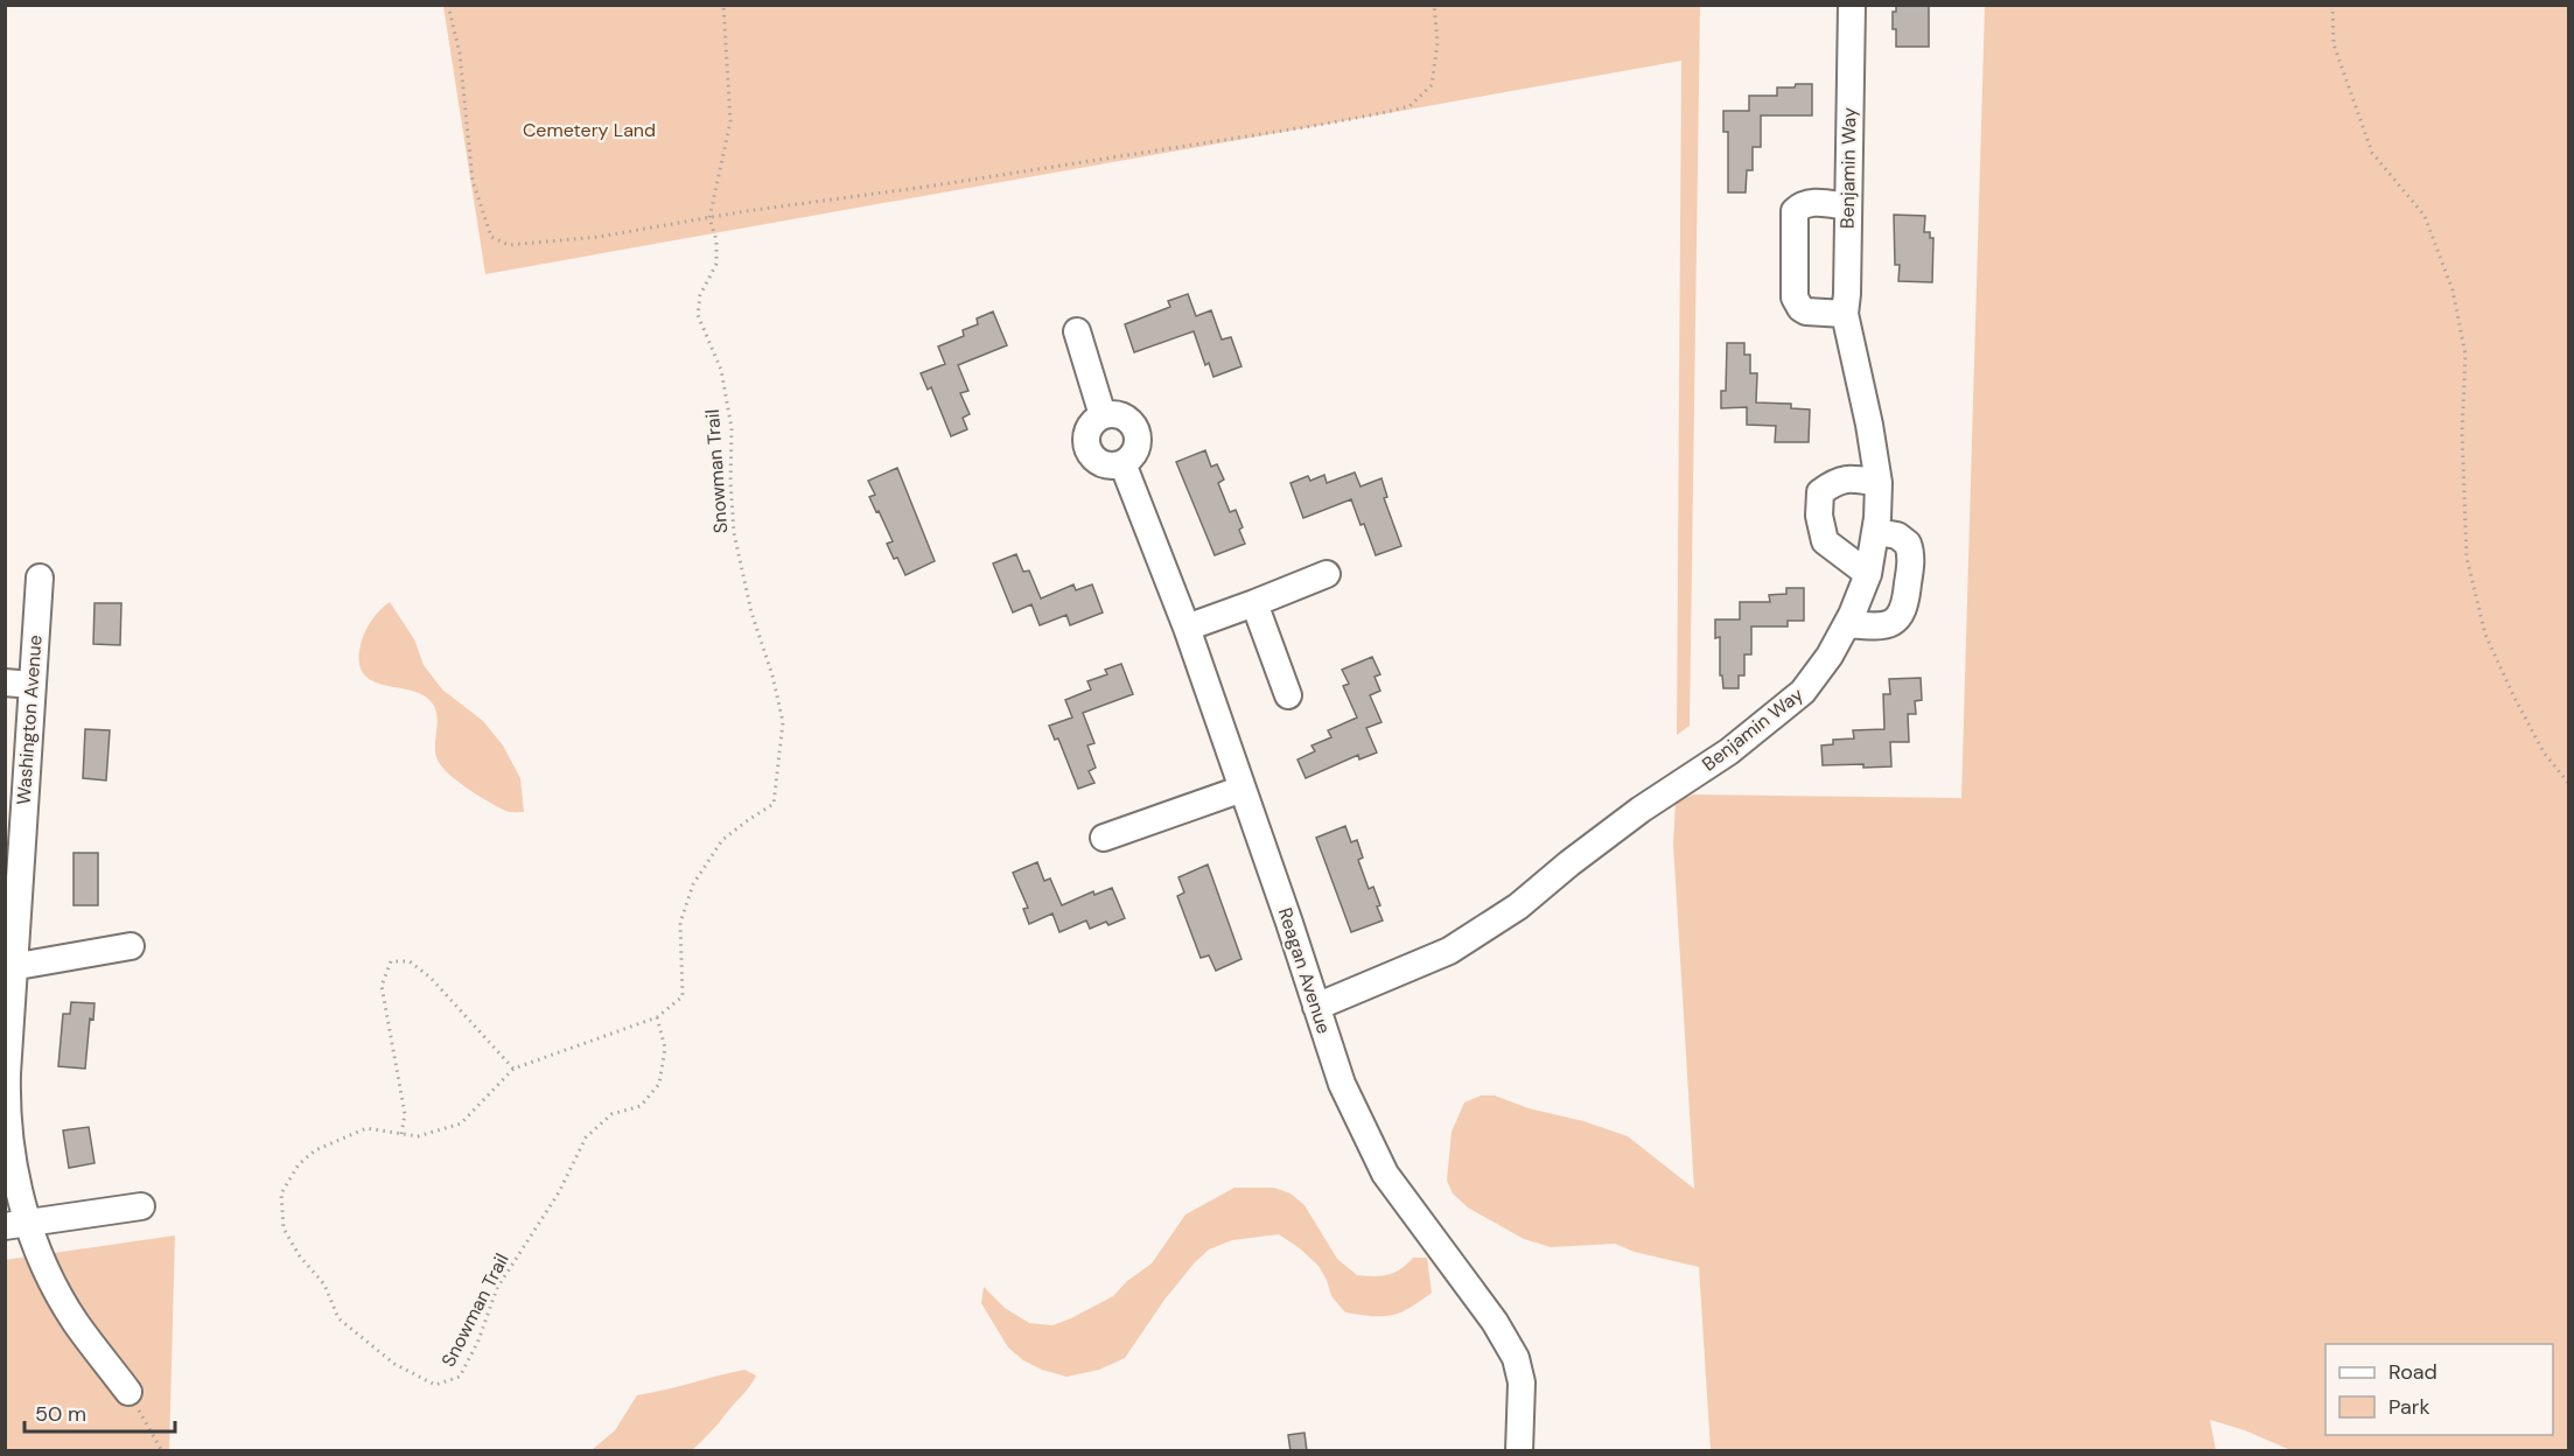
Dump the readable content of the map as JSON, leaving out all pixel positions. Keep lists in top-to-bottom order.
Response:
{
  "streets": {
    "street": ["Benjamin Way", "Washington Avenue", "Reagan Avenue"],
    "path": ["Snowman Trail"]
  },
  "crossings": [
    ["Benjamin Way", "Reagan Avenue"]
  ],
  "parks": ["Cemetery Land"],
  "legend": ["Road", "Park"],
  "scale_bar": "50 m"
}
